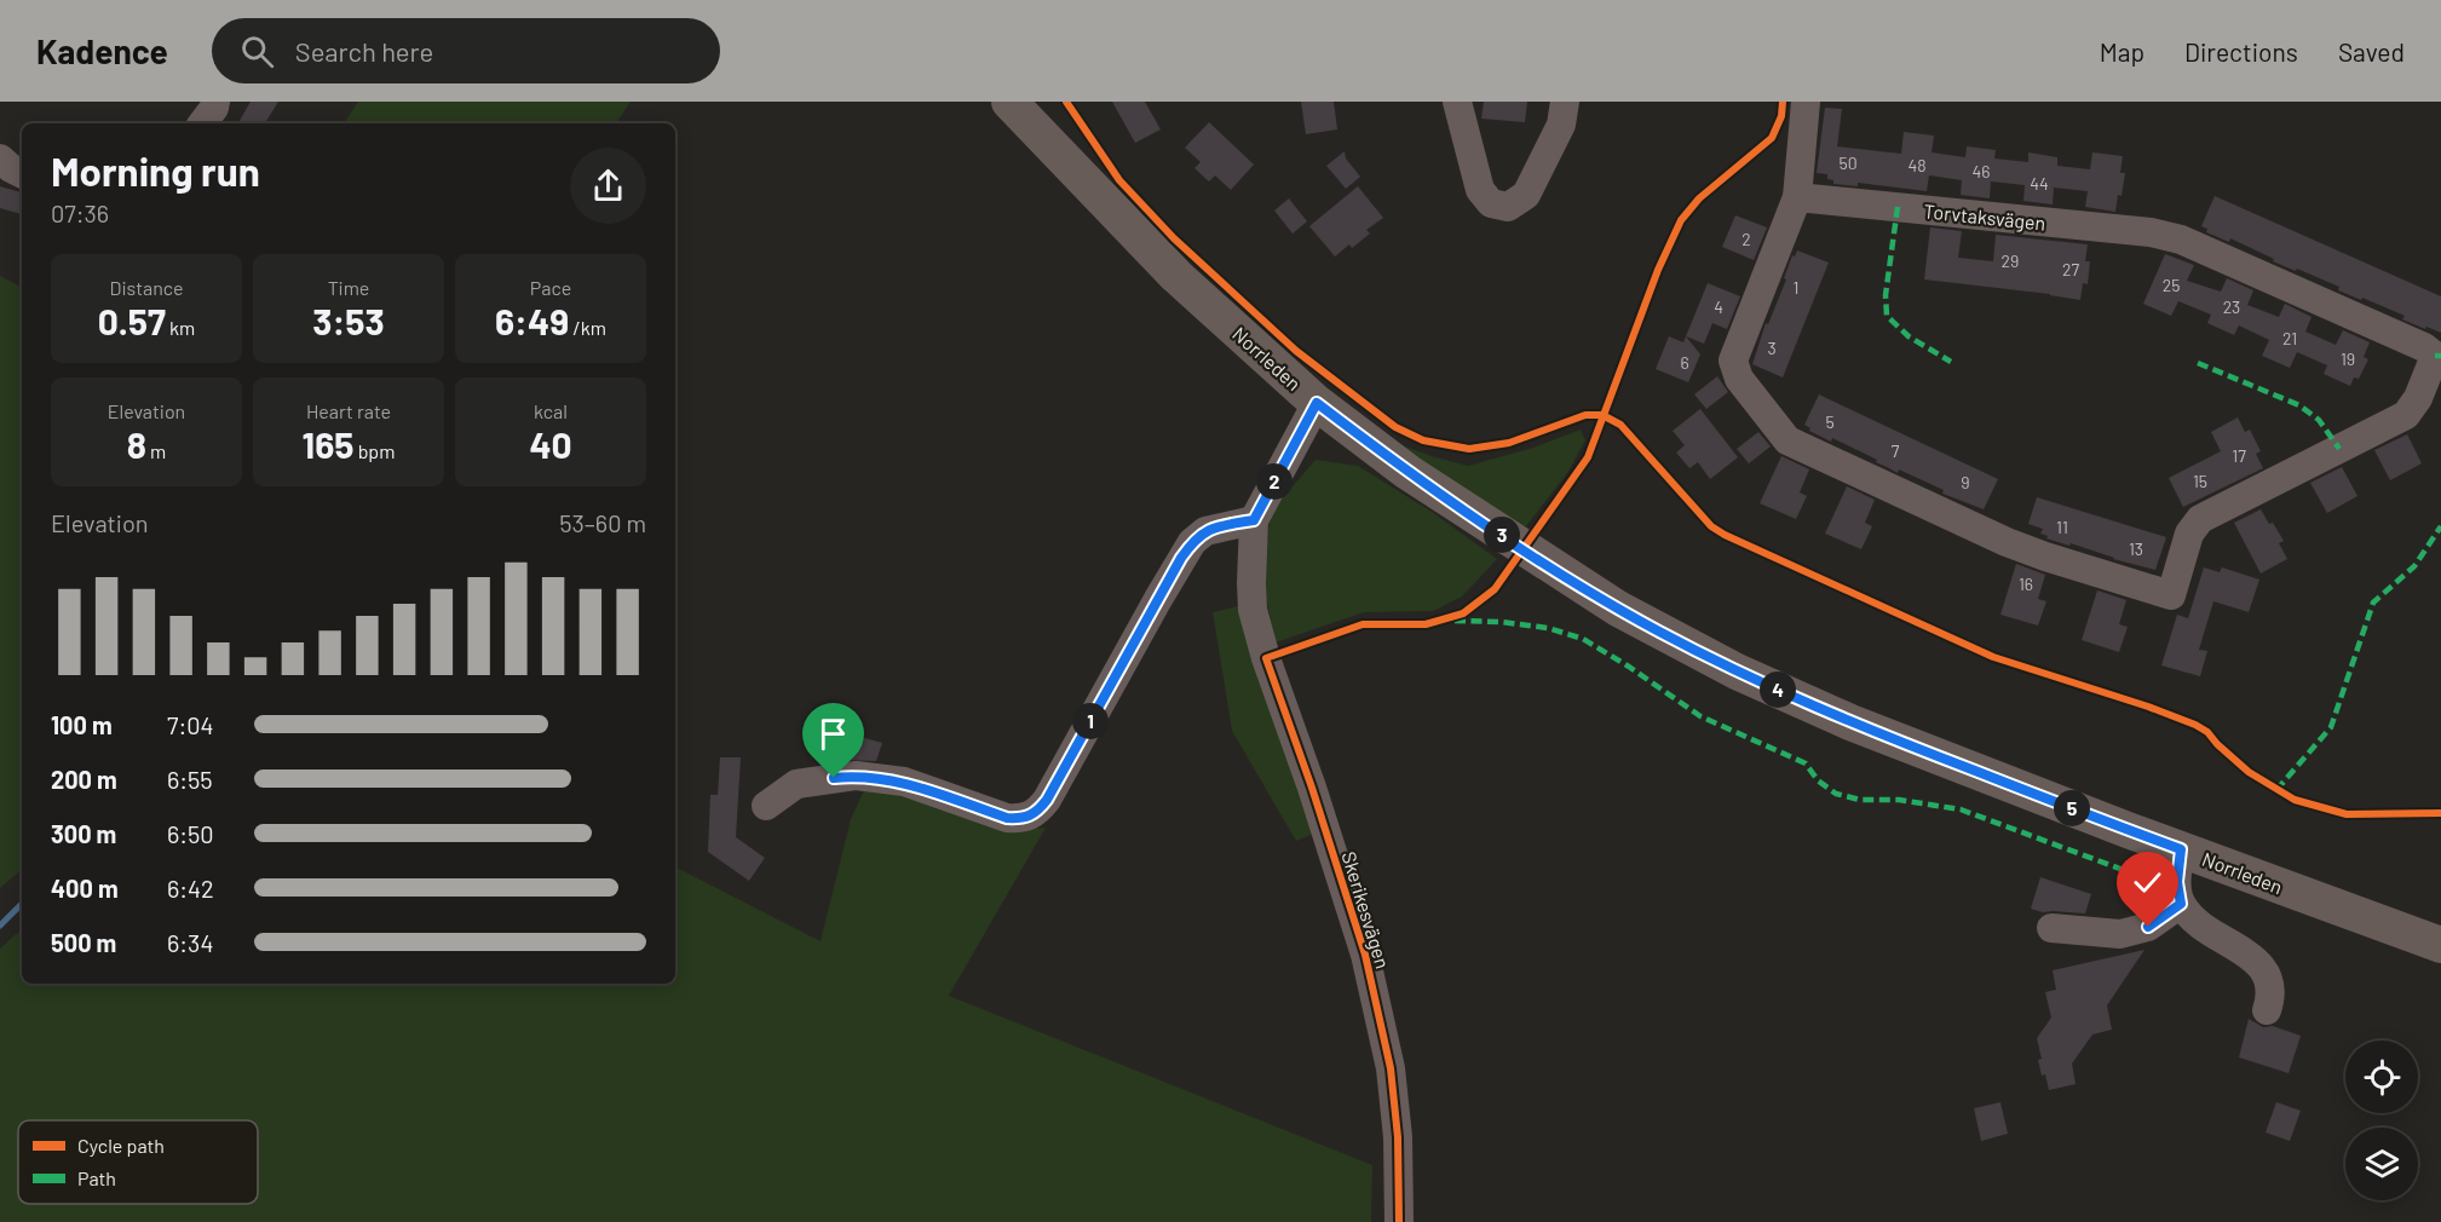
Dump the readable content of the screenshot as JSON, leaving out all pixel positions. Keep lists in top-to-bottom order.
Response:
{
  "streets": {
    "main road": ["Norrleden"],
    "street": ["Torvtaksvägen", "Skerikesvägen"]
  },
  "crossings": [
    ["Norrleden", "Skerikesvägen"]
  ],
  "house_numbers": [
    "50",
    "48",
    "46",
    "44",
    "2",
    "29",
    "27",
    "25",
    "1",
    "4",
    "23",
    "21",
    "3",
    "19",
    "6",
    "5",
    "7",
    "17",
    "15",
    "9",
    "11",
    "13",
    "16"
  ],
  "legend": ["Cycle path", "Path"],
  "page": {
    "header": "Kadence",
    "search": "Search here",
    "nav": ["Map", "Directions", "Saved"],
    "heading": ["Morning run", "07:36"],
    "stats": [
      ["Distance", "0.57 km"],
      ["Time", "3:53"],
      ["Pace", "6:49 /km"],
      ["Elevation", "8 m"],
      ["Heart rate", "165 bpm"],
      ["kcal", "40"]
    ],
    "pins": [
      "2",
      "3",
      "4",
      "1",
      "5"
    ],
    "chart": ["Elevation", "53–60 m"],
    "list": [
      {
        "name": "100 m",
        "note": "7:04"
      },
      {
        "name": "200 m",
        "note": "6:55"
      },
      {
        "name": "300 m",
        "note": "6:50"
      },
      {
        "name": "400 m",
        "note": "6:42"
      },
      {
        "name": "500 m",
        "note": "6:34"
      }
    ]
  }
}
